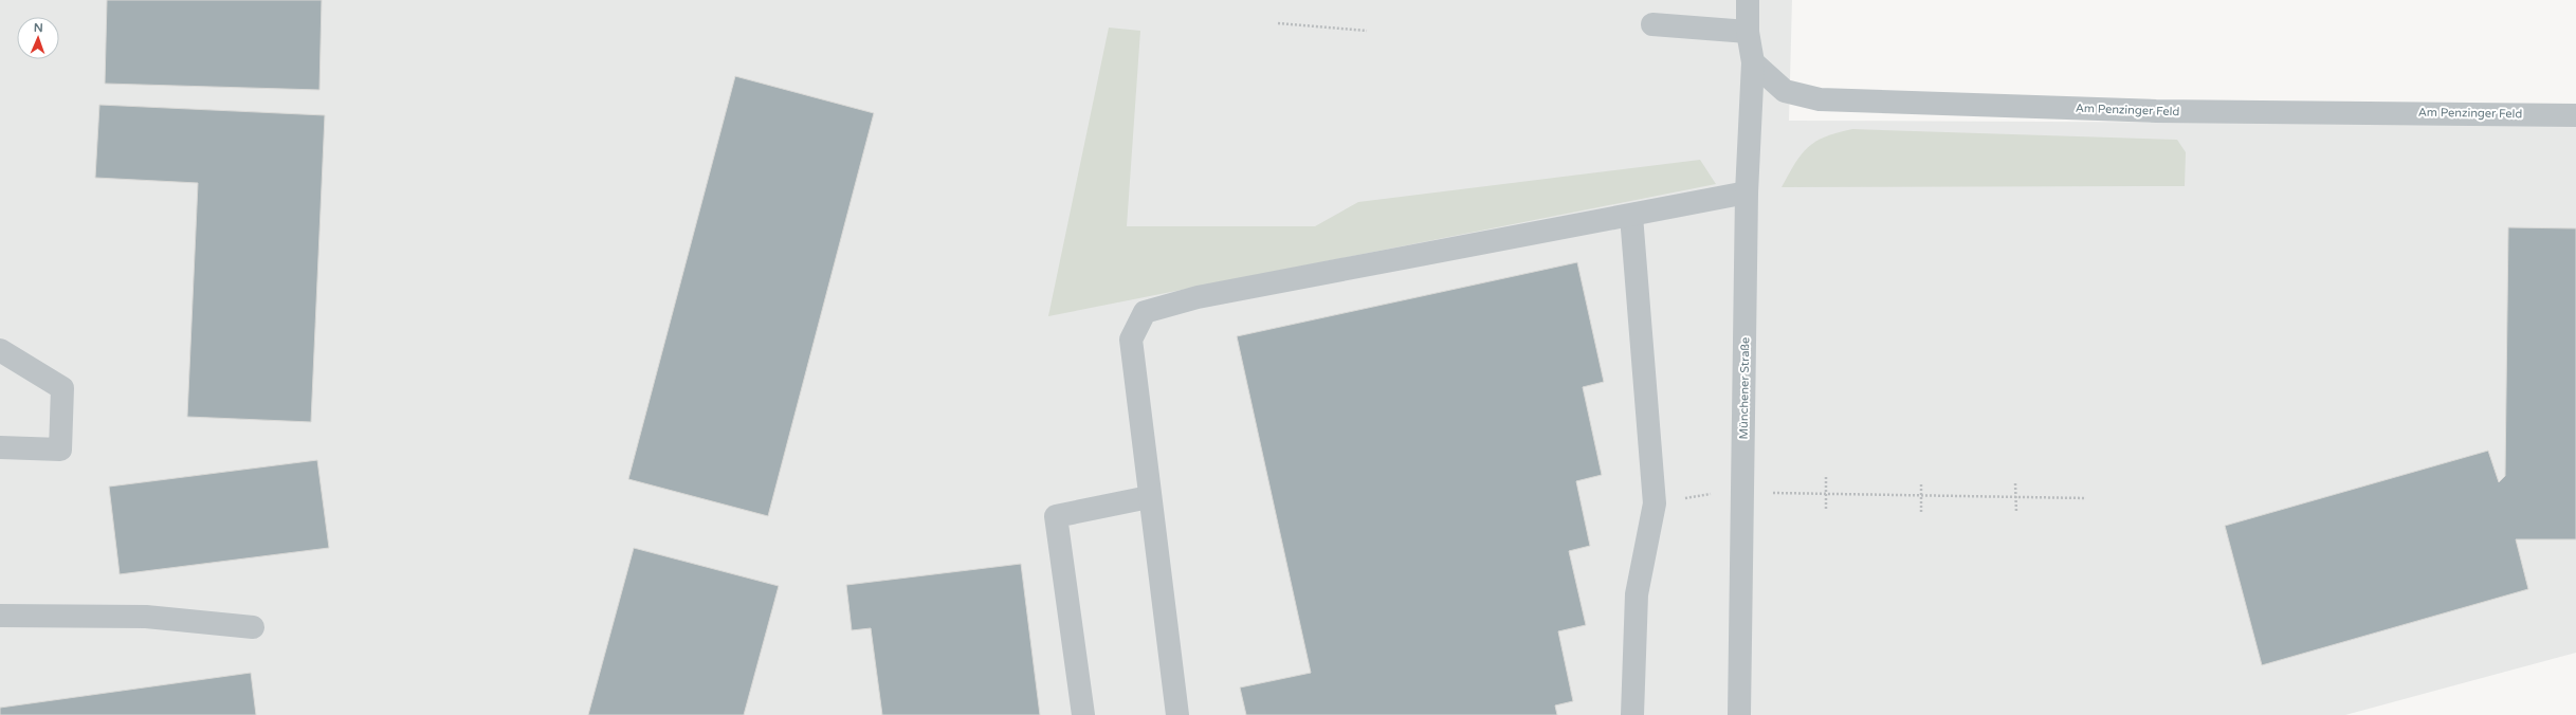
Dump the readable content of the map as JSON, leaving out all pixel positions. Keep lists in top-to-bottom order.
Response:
{
  "streets": {
    "street": ["Am Penzinger Feld", "Münchener Straße"]
  },
  "crossings": [
    ["Am Penzinger Feld", "Münchener Straße"]
  ],
  "north": "top"
}
